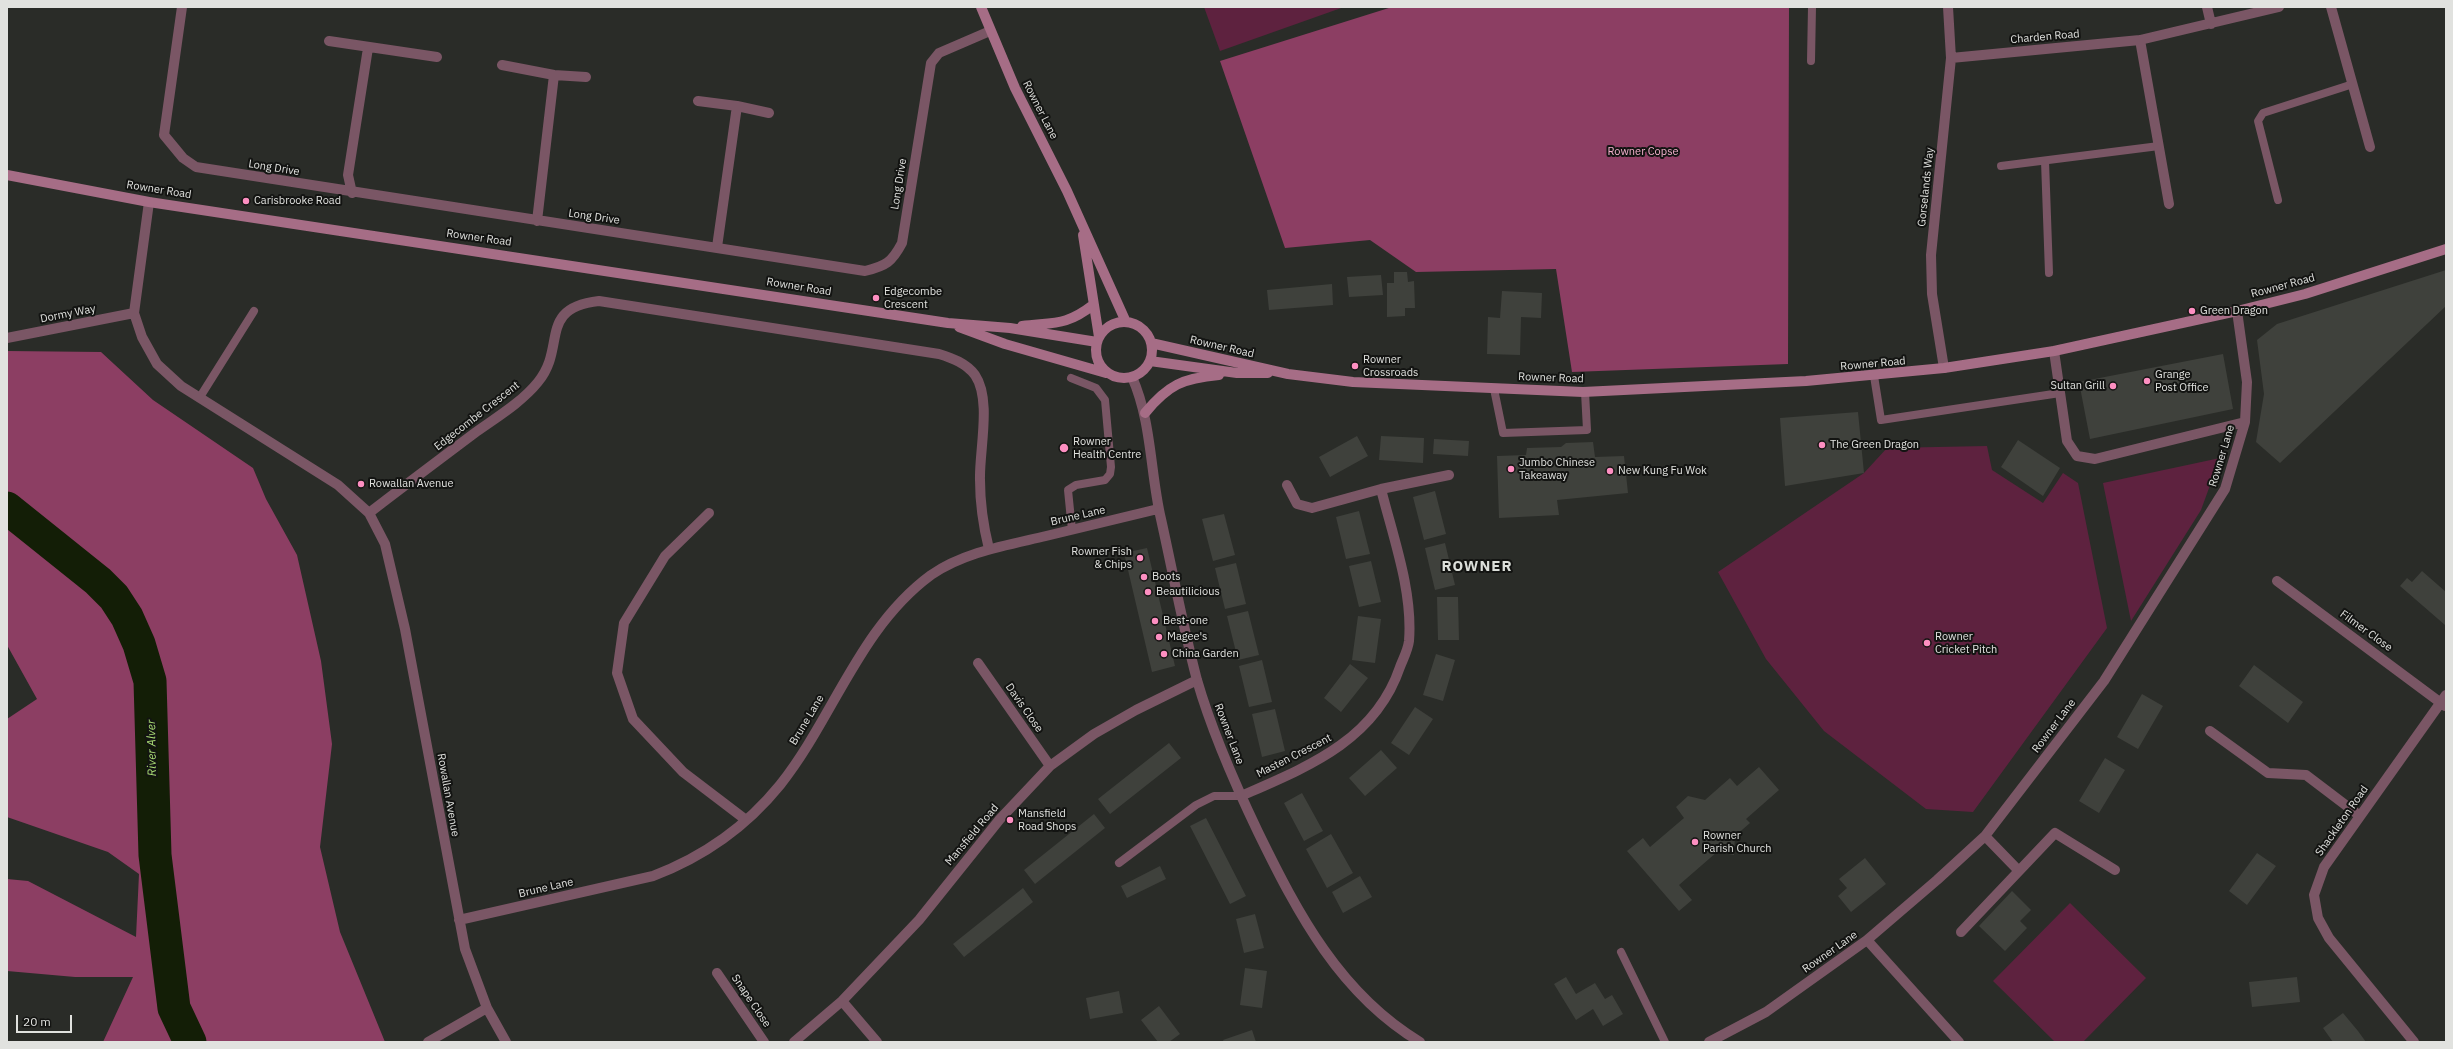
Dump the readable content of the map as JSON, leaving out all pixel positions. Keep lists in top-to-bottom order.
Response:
{
  "streets": {
    "main road": ["Rowner Lane", "Rowner Road"],
    "street": [
      "Charden Road",
      "Long Drive",
      "Gorselands Way",
      "Dormy Way",
      "Edgecombe Crescent",
      "Brune Lane",
      "Filmer Close",
      "Davis Close",
      "Masten Crescent",
      "Rowallan Avenue",
      "Shackleton Road",
      "Mansfield Road",
      "Snape Close"
    ]
  },
  "crossings": [
    ["Charden Road", "Gorselands Way"],
    ["Rowner Lane", "Long Drive"],
    ["Rowner Lane", "Rowner Road"],
    ["Rowner Lane", "Brune Lane"],
    ["Rowner Lane", "Masten Crescent"],
    ["Rowner Lane", "Mansfield Road"],
    ["Gorselands Way", "Rowner Road"],
    ["Rowner Road", "Rowallan Avenue"],
    ["Dormy Way", "Rowallan Avenue"],
    ["Edgecombe Crescent", "Brune Lane"],
    ["Edgecombe Crescent", "Rowallan Avenue"],
    ["Brune Lane", "Rowallan Avenue"],
    ["Filmer Close", "Shackleton Road"],
    ["Davis Close", "Mansfield Road"]
  ],
  "districts": ["ROWNER"],
  "water": ["River Alver"],
  "parks": ["Rowner Copse"],
  "places": [
    "Carisbrooke Road",
    "Edgecombe Crescent",
    "Green Dragon",
    "Rowner Crossroads",
    "Grange Post Office",
    "Sultan Grill",
    "The Green Dragon",
    "Rowner Health Centre",
    "Jumbo Chinese Takeaway",
    "New Kung Fu Wok",
    "Rowallan Avenue",
    "Rowner Fish & Chips",
    "Boots",
    "Beautilicious",
    "Best-one",
    "Magee's",
    "Rowner Cricket Pitch",
    "China Garden",
    "Mansfield Road Shops",
    "Rowner Parish Church"
  ],
  "scale_bar": "20 m"
}
